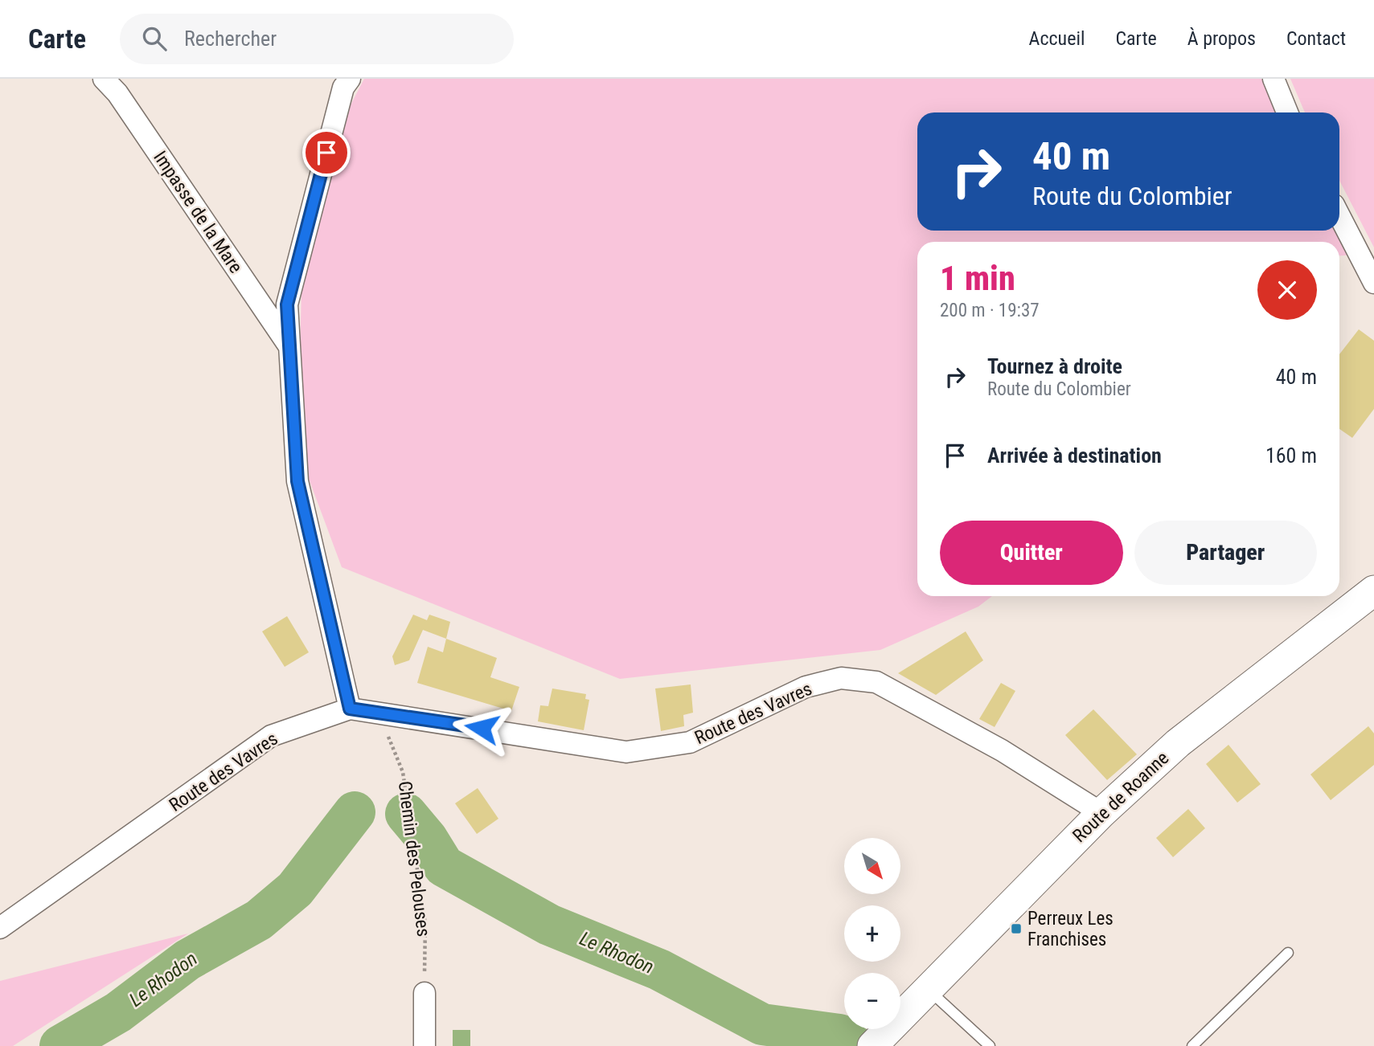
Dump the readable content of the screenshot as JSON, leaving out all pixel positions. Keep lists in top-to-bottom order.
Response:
{
  "streets": {
    "main road": ["Route de Roanne"],
    "street": ["Impasse de la Mare", "Route des Vavres"],
    "path": ["Chemin des Pelouses"]
  },
  "crossings": [
    ["Route des Vavres", "Route de Roanne"],
    ["Route des Vavres", "Chemin des Pelouses"]
  ],
  "water": ["Le Rhodon"],
  "places": {
    "transit": ["Perreux Les Franchises"]
  },
  "north": "bottom right",
  "page": {
    "header": "Carte",
    "search": "Rechercher",
    "nav": [
      "Accueil",
      "Carte",
      "À propos",
      "Contact"
    ],
    "turn": ["40 m", "Route du Colombier"],
    "heading": ["1 min", "200 m · 19:37"],
    "list": [
      {
        "name": "Tournez à droite",
        "note": "Route du Colombier",
        "value": "40 m"
      },
      {
        "name": "Arrivée à destination",
        "value": "160 m"
      }
    ],
    "buttons": ["Quitter", "Partager"],
    "map_buttons": ["+", "−"]
  }
}
